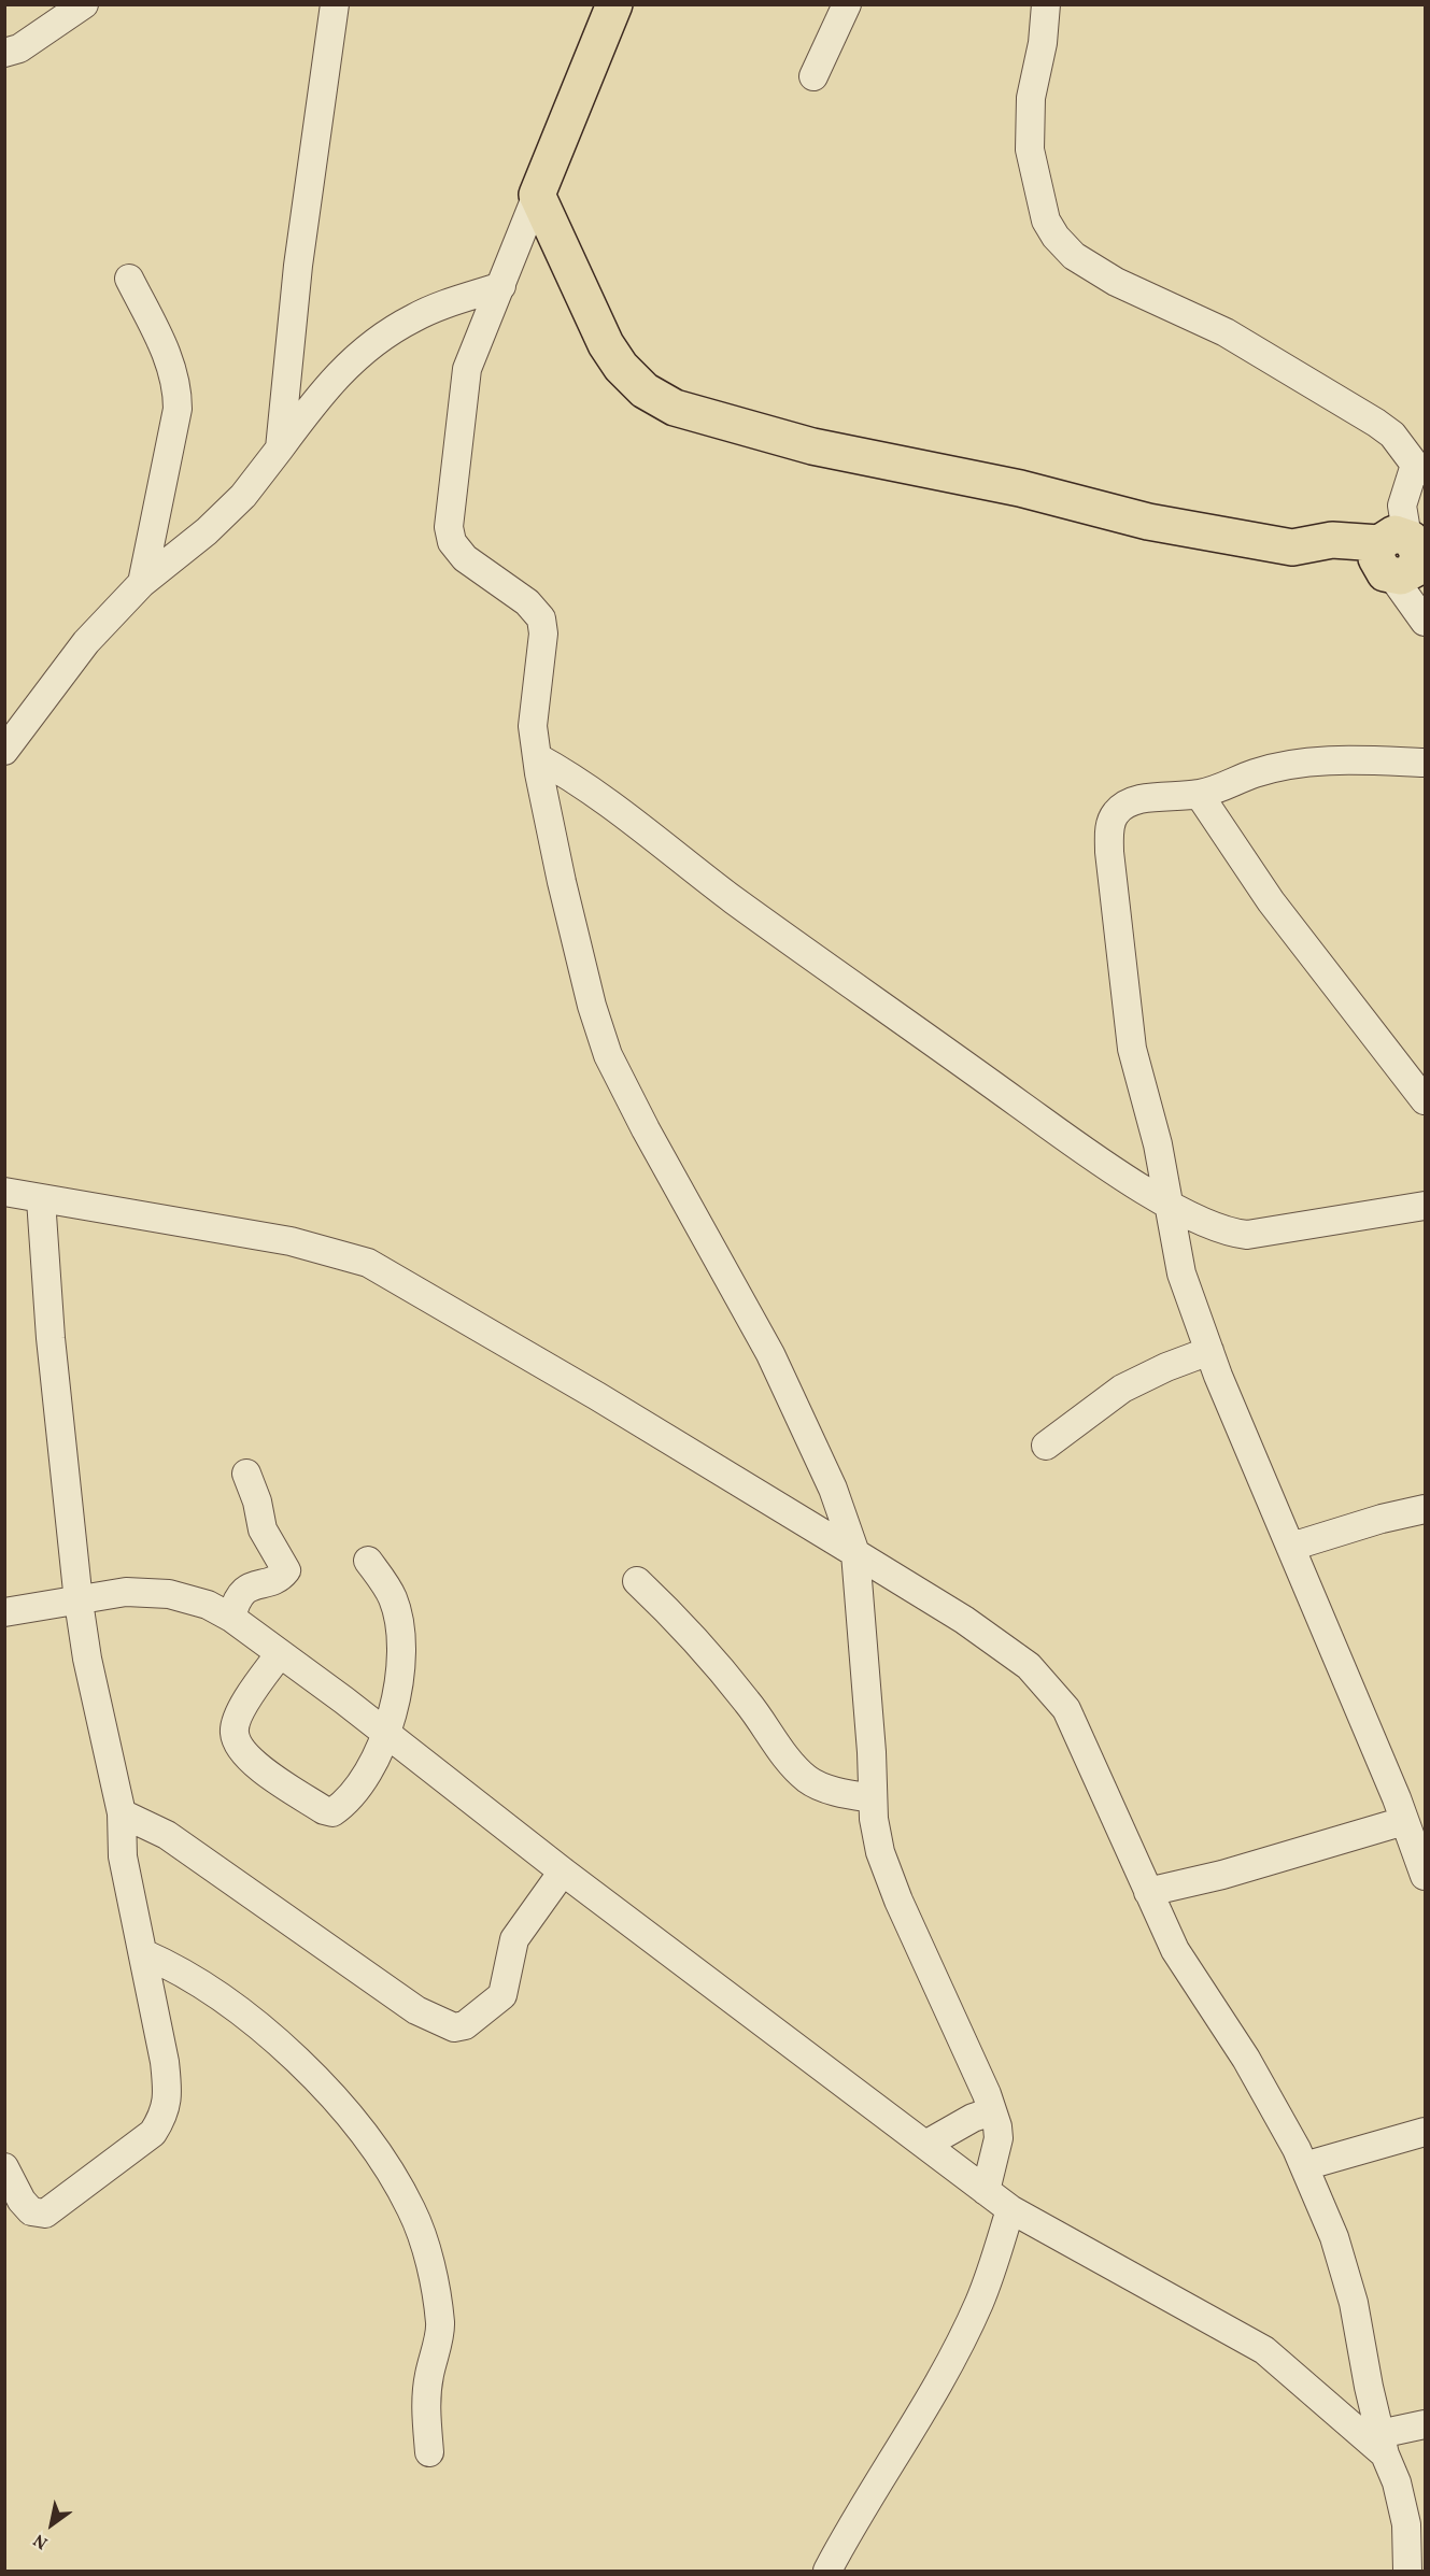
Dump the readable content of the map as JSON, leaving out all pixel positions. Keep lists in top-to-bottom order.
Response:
{
  "north": "bottom left"
}
